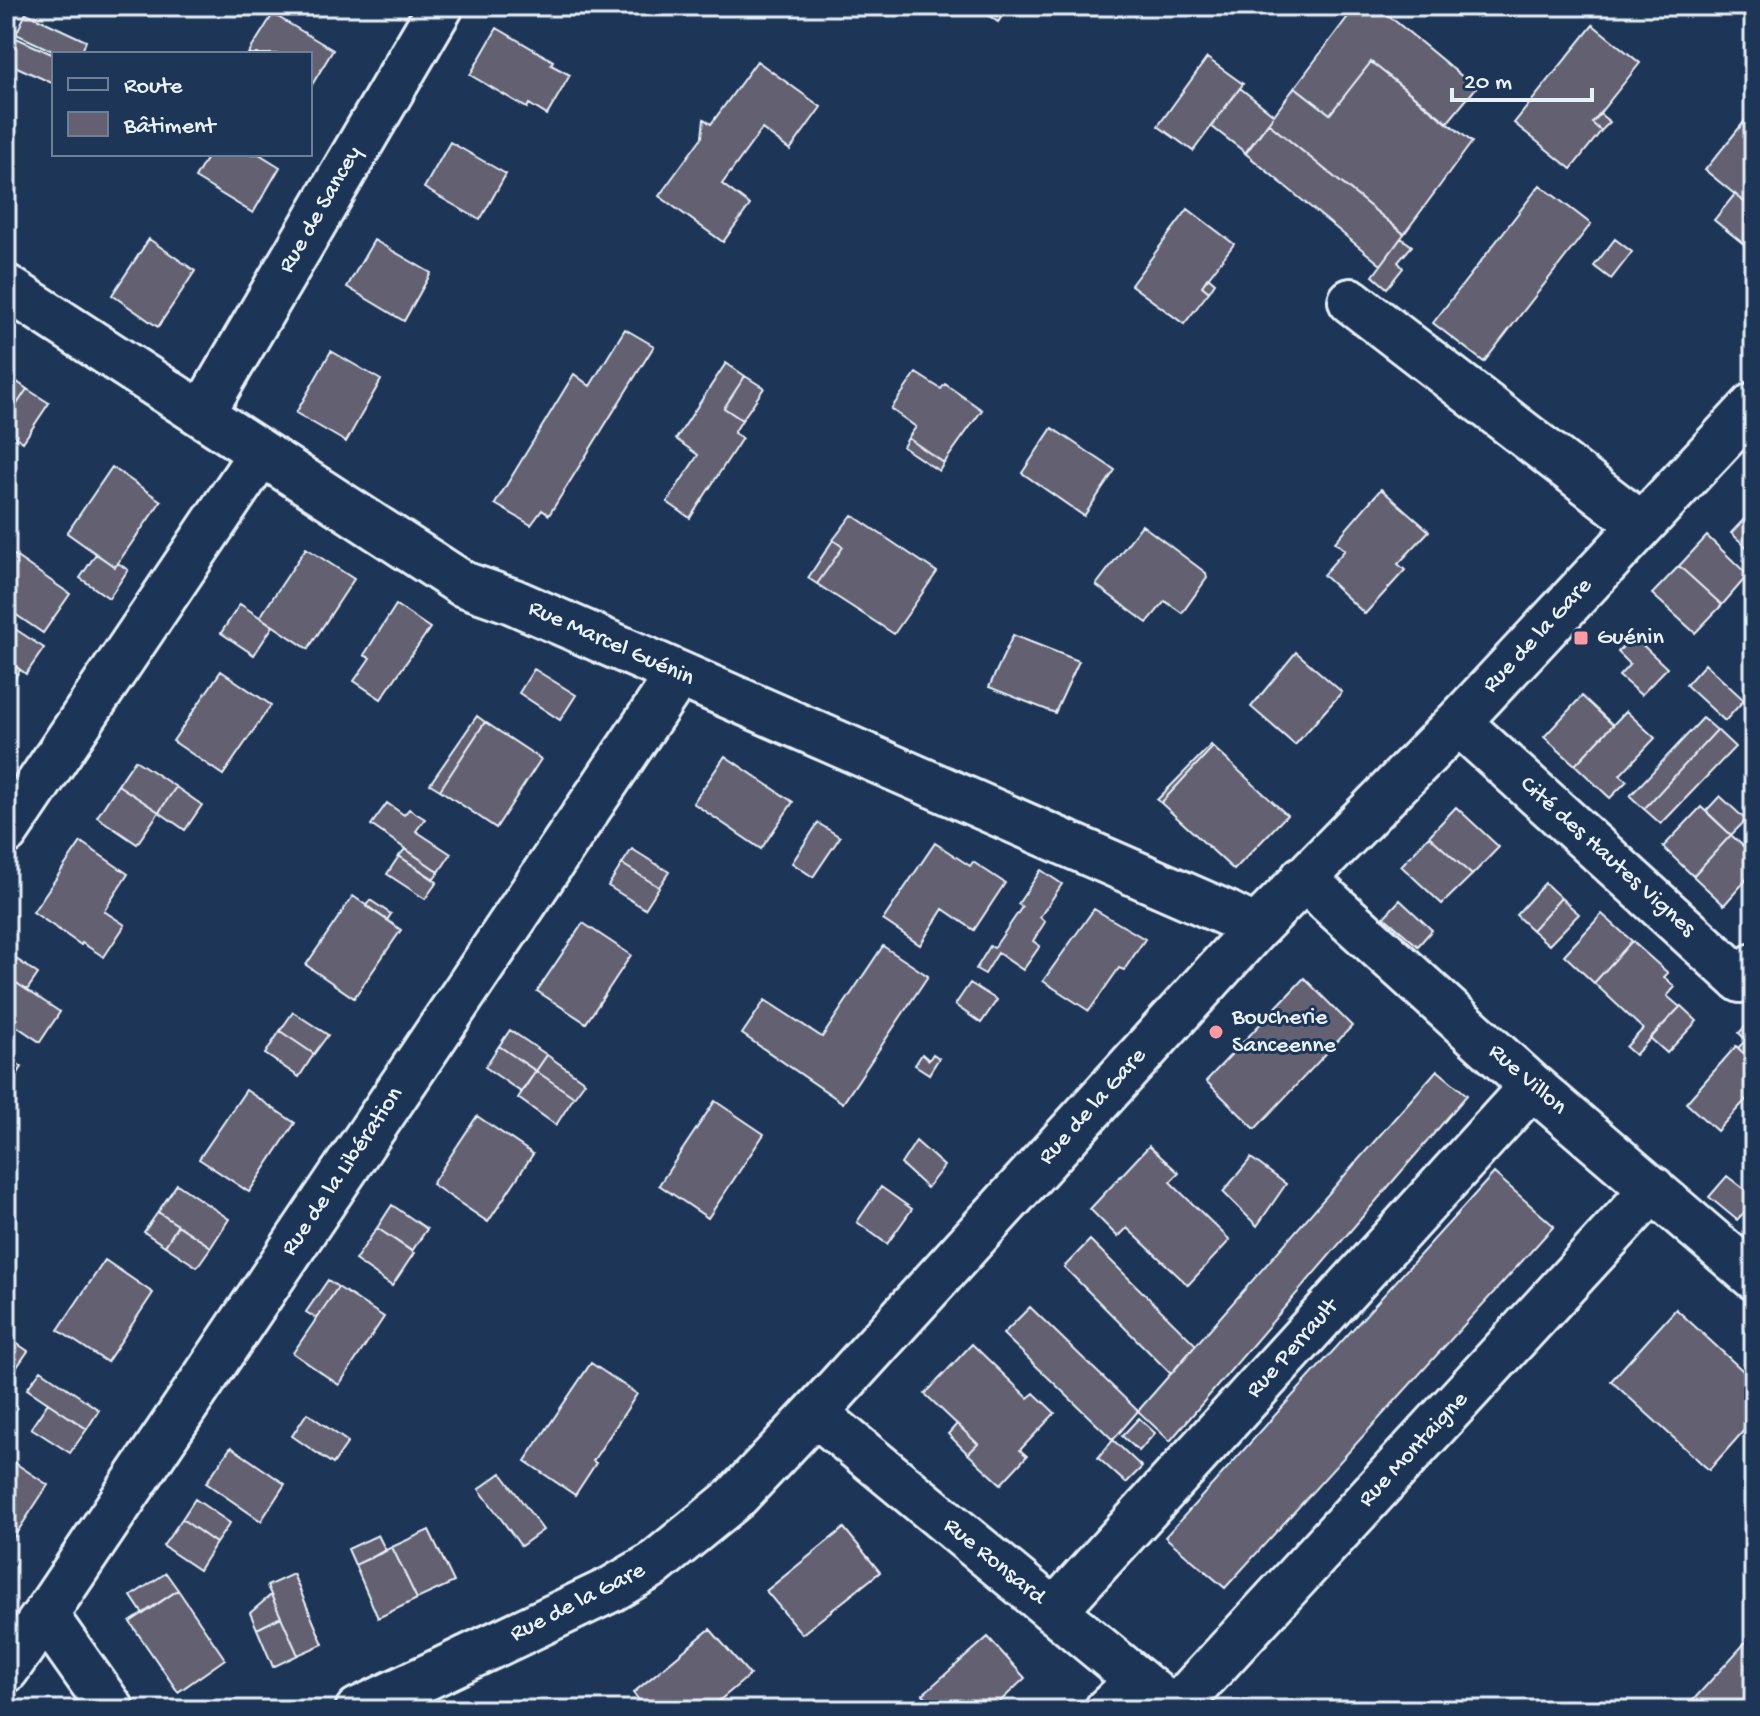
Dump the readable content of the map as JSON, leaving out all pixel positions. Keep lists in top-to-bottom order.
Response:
{
  "streets": {
    "street": [
      "Rue de Sancey",
      "Rue de la Gare",
      "Rue Marcel Guénin",
      "Cité des Hautes Vignes",
      "Rue Villon",
      "Rue de la Libération",
      "Rue Perrault",
      "Rue Montaigne",
      "Rue Ronsard"
    ]
  },
  "crossings": [
    ["Rue de Sancey", "Rue Marcel Guénin"],
    ["Rue de la Gare", "Rue Marcel Guénin"],
    ["Rue de la Gare", "Cité des Hautes Vignes"],
    ["Rue de la Gare", "Rue Villon"],
    ["Rue de la Gare", "Rue Ronsard"],
    ["Rue Marcel Guénin", "Rue de la Libération"],
    ["Rue Villon", "Rue Perrault"],
    ["Rue Villon", "Rue Montaigne"],
    ["Rue Perrault", "Rue Ronsard"],
    ["Rue Montaigne", "Rue Ronsard"]
  ],
  "places": {
    "transit": ["Guénin"],
    "other": ["Boucherie Sanceenne"]
  },
  "legend": ["Route", "Bâtiment"],
  "scale_bar": "20 m"
}
